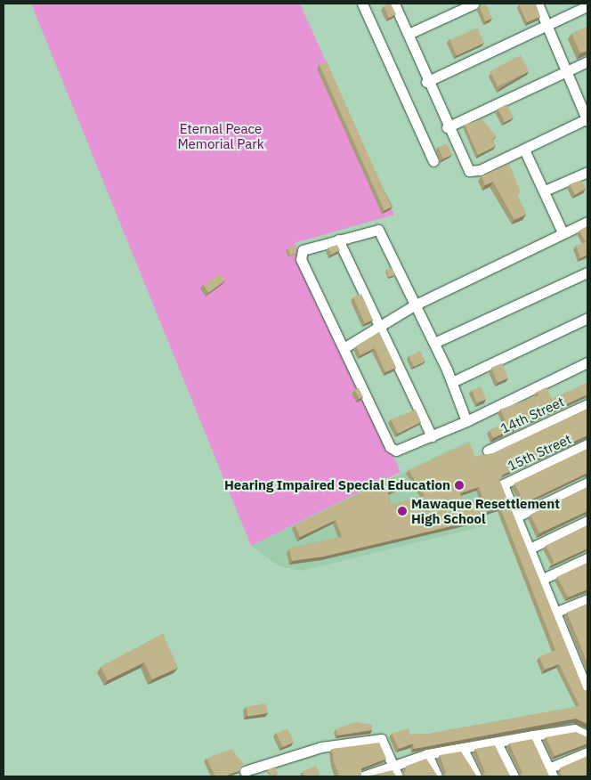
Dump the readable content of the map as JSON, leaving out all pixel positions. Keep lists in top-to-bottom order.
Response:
{
  "streets": {
    "street": ["14th Street", "15th Street"]
  },
  "parks": ["Eternal Peace Memorial Park"],
  "places": ["Hearing Impaired Special Education", "Mawaque Resettlement High School"]
}
